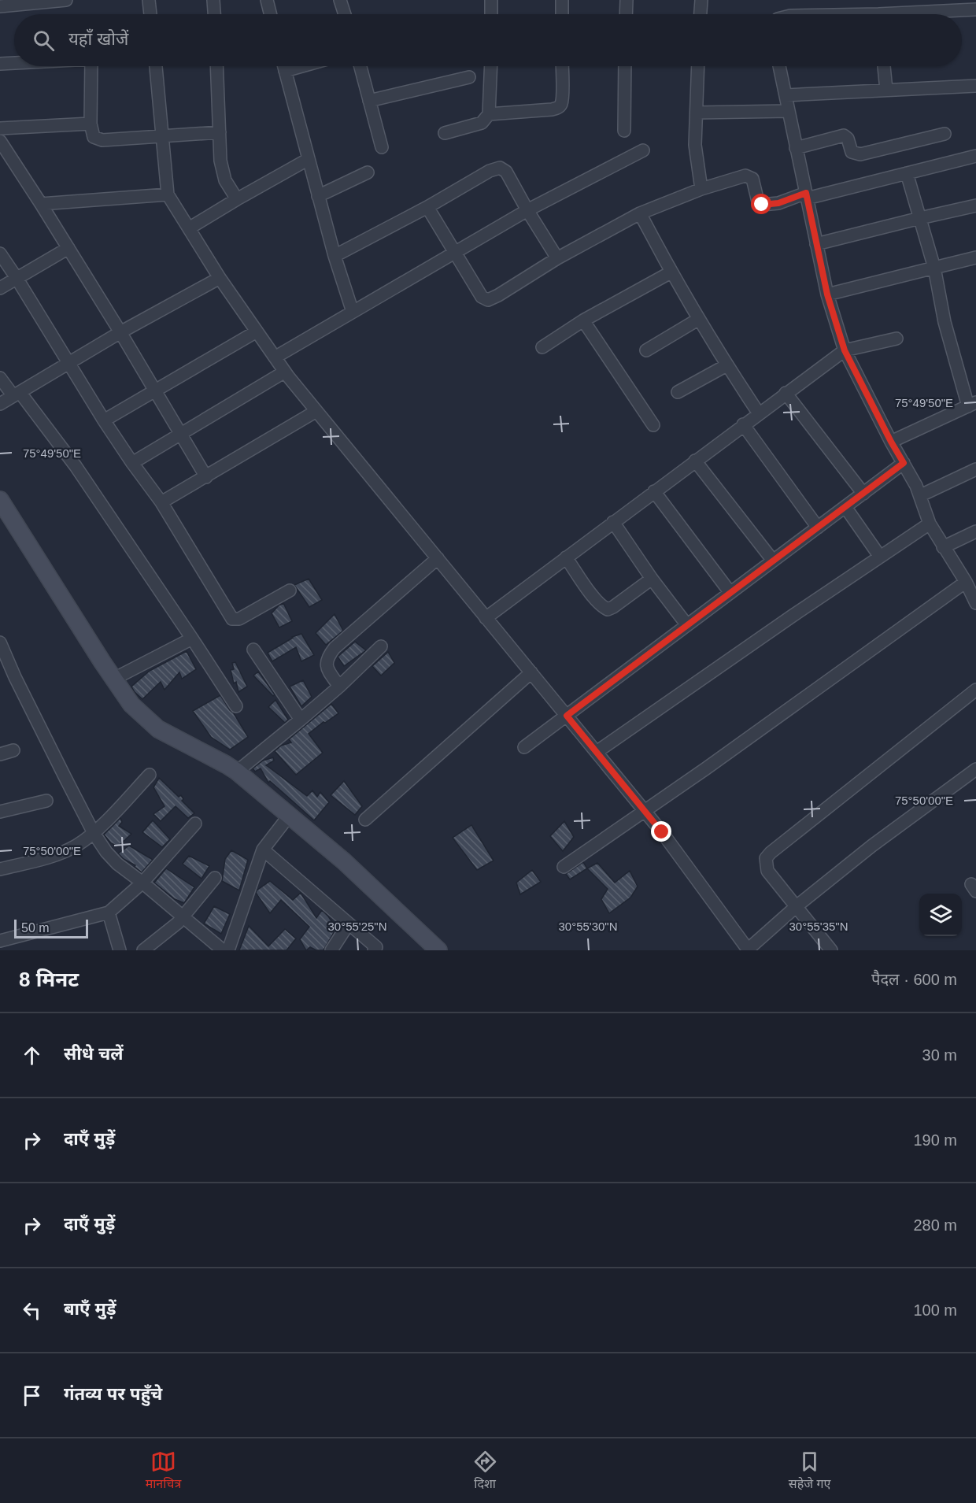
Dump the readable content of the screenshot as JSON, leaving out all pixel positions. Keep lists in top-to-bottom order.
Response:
{
  "scale_bar": "50 m",
  "page": {
    "search": "यहाँ खोजें",
    "scale": "50 m",
    "heading": ["8 मिनट", "पैदल · 600 m"],
    "list": [
      ["सीधे चलें", "30 m"],
      ["दाएँ मुड़ें", "190 m"],
      ["दाएँ मुड़ें", "280 m"],
      ["बाएँ मुड़ें", "100 m"],
      "गंतव्य पर पहुँचे"
    ],
    "nav": ["मानचित्र", "दिशा", "सहेजे गए"]
  },
  "coordinates": [
    "75°49'50\"E",
    "75°50'00\"E",
    "30°55'25\"N",
    "30°55'30\"N",
    "30°55'35\"N"
  ]
}
